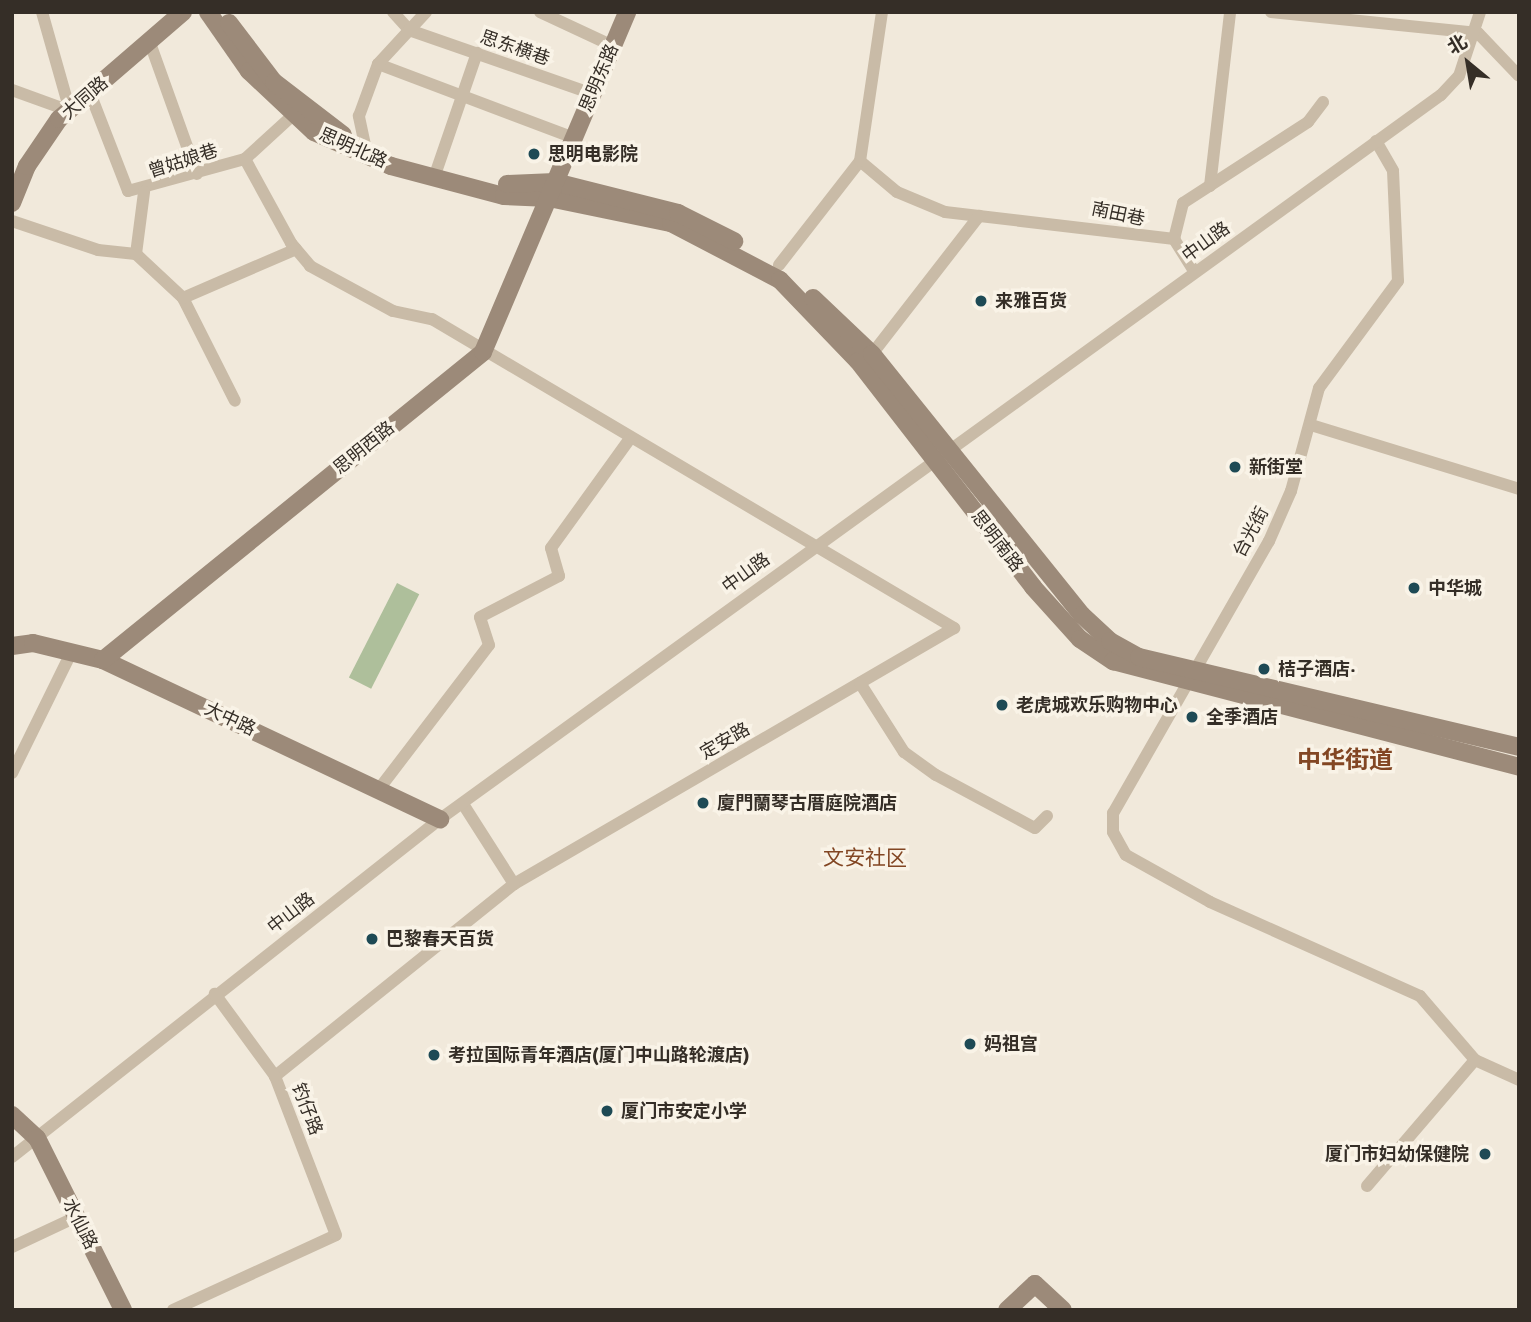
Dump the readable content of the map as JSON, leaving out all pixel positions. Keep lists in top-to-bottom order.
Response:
{
  "streets": {
    "main road": [
      "思明东路",
      "大同路",
      "思明北路",
      "思明西路",
      "思明南路",
      "大中路",
      "水仙路"
    ],
    "street": [
      "思东横巷",
      "曾姑娘巷",
      "南田巷",
      "中山路",
      "台光街",
      "定安路",
      "钓仔路"
    ]
  },
  "crossings": [
    ["思东横巷", "思明东路"],
    ["思明东路", "思明北路"],
    ["思明东路", "思明西路"],
    ["思明东路", "思明南路"],
    ["大同路", "曾姑娘巷"],
    ["思明北路", "曾姑娘巷"],
    ["思明北路", "思明西路"],
    ["思明北路", "思明南路"],
    ["中山路", "台光街"],
    ["中山路", "思明南路"],
    ["中山路", "大中路"],
    ["中山路", "定安路"],
    ["中山路", "水仙路"],
    ["思明西路", "思明南路"],
    ["思明西路", "大中路"],
    ["台光街", "思明南路"],
    ["定安路", "钓仔路"]
  ],
  "districts": ["中华街道", "文安社区"],
  "places": [
    "思明电影院",
    "来雅百货",
    "新街堂",
    "中华城",
    "桔子酒店·",
    "老虎城欢乐购物中心",
    "全季酒店",
    "廈門蘭琴古厝庭院酒店",
    "巴黎春天百货",
    "妈祖宫",
    "考拉国际青年酒店(厦门中山路轮渡店)",
    "厦门市安定小学",
    "厦门市妇幼保健院"
  ],
  "north": "top left"
}
